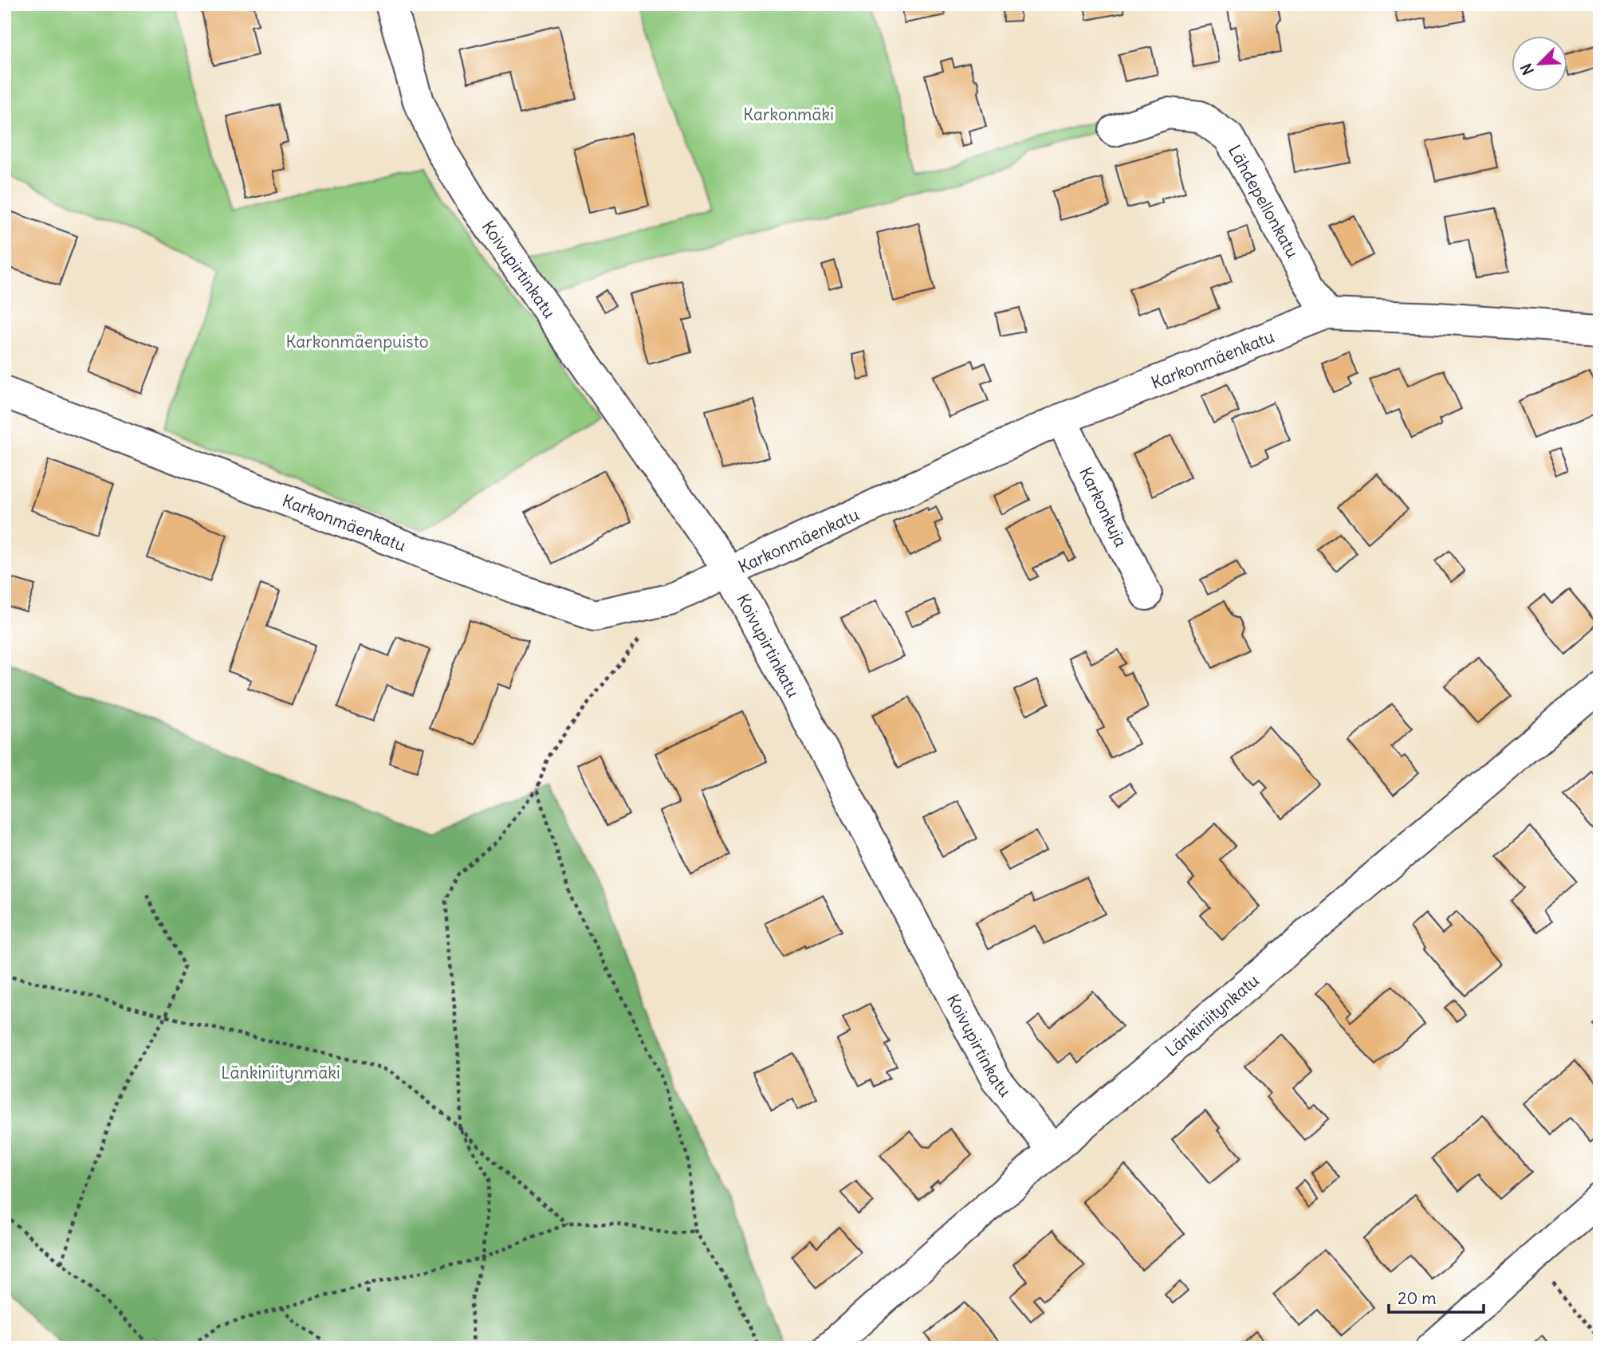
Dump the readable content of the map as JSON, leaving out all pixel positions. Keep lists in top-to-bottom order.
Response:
{
  "streets": {
    "street": [
      "Lähdepellonkatu",
      "Koivupirtinkatu",
      "Karkonmäenkatu",
      "Karkonkuja",
      "Länkiniitynkatu"
    ]
  },
  "crossings": [
    ["Lähdepellonkatu", "Karkonmäenkatu"],
    ["Koivupirtinkatu", "Karkonmäenkatu"],
    ["Koivupirtinkatu", "Länkiniitynkatu"],
    ["Karkonmäenkatu", "Karkonkuja"]
  ],
  "parks": ["Karkonmäki", "Karkonmäenpuisto", "Länkiniitynmäki"],
  "scale_bar": "20 m",
  "north": "bottom left"
}
